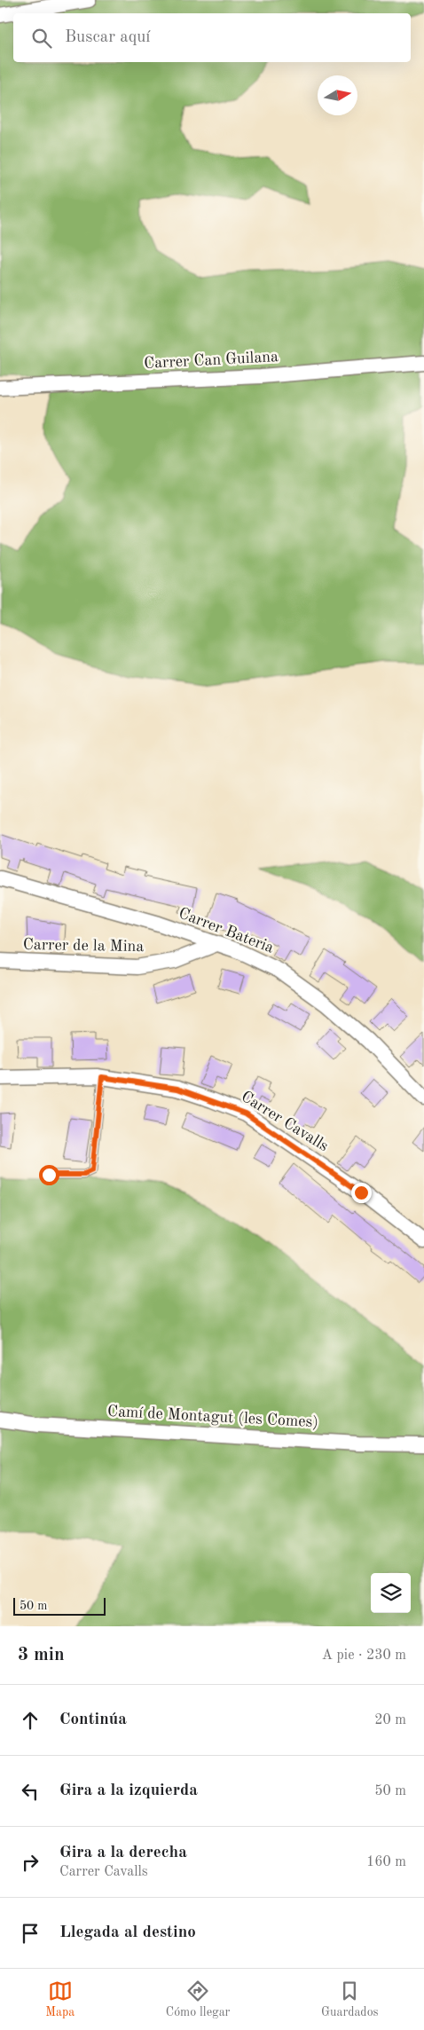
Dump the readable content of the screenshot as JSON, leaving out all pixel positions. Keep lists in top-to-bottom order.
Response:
{
  "streets": {
    "street": [
      "Carrer Can Guilana",
      "Carrer Bateria",
      "Carrer de la Mina",
      "Carrer Cavalls",
      "Camí de Montagut (les Comes)"
    ]
  },
  "crossings": [
    ["Carrer Bateria", "Carrer de la Mina"]
  ],
  "scale_bar": "50 m",
  "north": "right",
  "page": {
    "search": "Buscar aquí",
    "scale": "50 m",
    "heading": ["3 min", "A pie · 230 m"],
    "list": [
      ["Continúa", "20 m"],
      ["Gira a la izquierda", "50 m"],
      ["Gira a la derecha", "Carrer Cavalls", "160 m"],
      "Llegada al destino"
    ],
    "nav": ["Mapa", "Cómo llegar", "Guardados"]
  }
}
